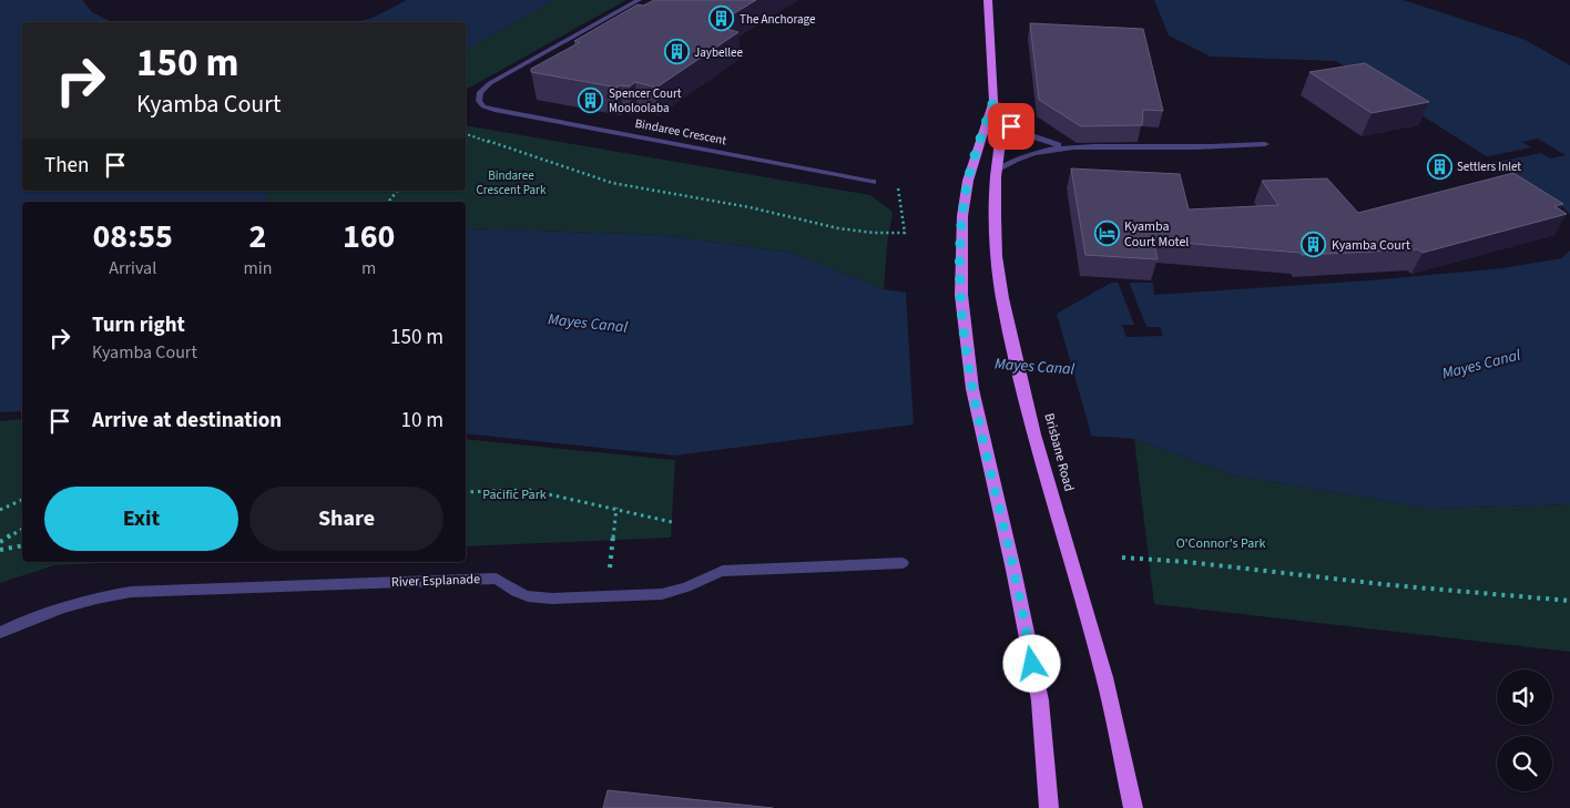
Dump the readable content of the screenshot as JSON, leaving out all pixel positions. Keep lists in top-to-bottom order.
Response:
{
  "streets": {
    "main road": ["Brisbane Road"],
    "street": ["Bindaree Crescent", "River Esplanade"]
  },
  "water": ["Mayes Canal"],
  "parks": ["Bindaree Crescent Park", "Pacific Park", "O'Connor's Park"],
  "places": {
    "building": [
      "The Anchorage",
      "Jaybellee",
      "Spencer Court Mooloolaba",
      "Settlers Inlet",
      "Kyamba Court"
    ],
    "hotel": ["Kyamba Court Motel"]
  },
  "page": {
    "turn": ["150 m", "Kyamba Court"],
    "then": "Then",
    "eta": [
      "08:55",
      "Arrival",
      "2",
      "min",
      "160",
      "m"
    ],
    "list": [
      {
        "name": "Turn right",
        "note": "Kyamba Court",
        "value": "150 m"
      },
      {
        "name": "Arrive at destination",
        "value": "10 m"
      }
    ],
    "buttons": ["Exit", "Share"]
  }
}
